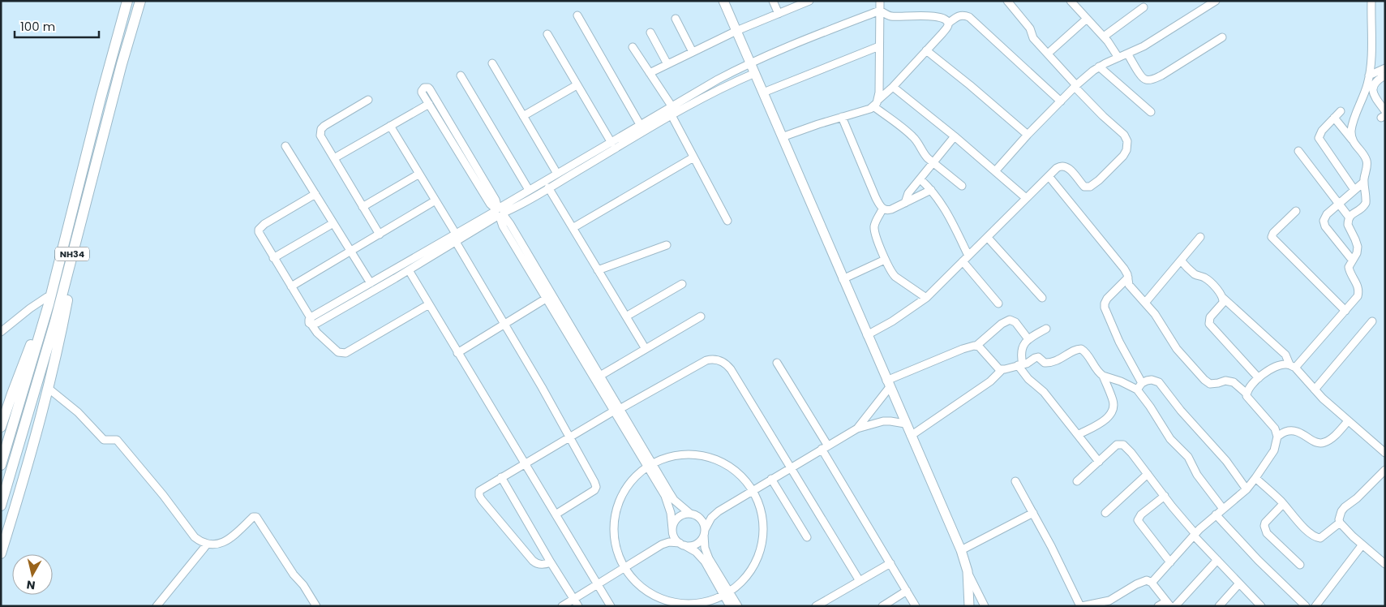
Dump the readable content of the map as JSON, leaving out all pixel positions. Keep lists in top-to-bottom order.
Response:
{
  "streets": {
    "highway": ["NH34"]
  },
  "scale_bar": "100 m",
  "north": "bottom"
}
